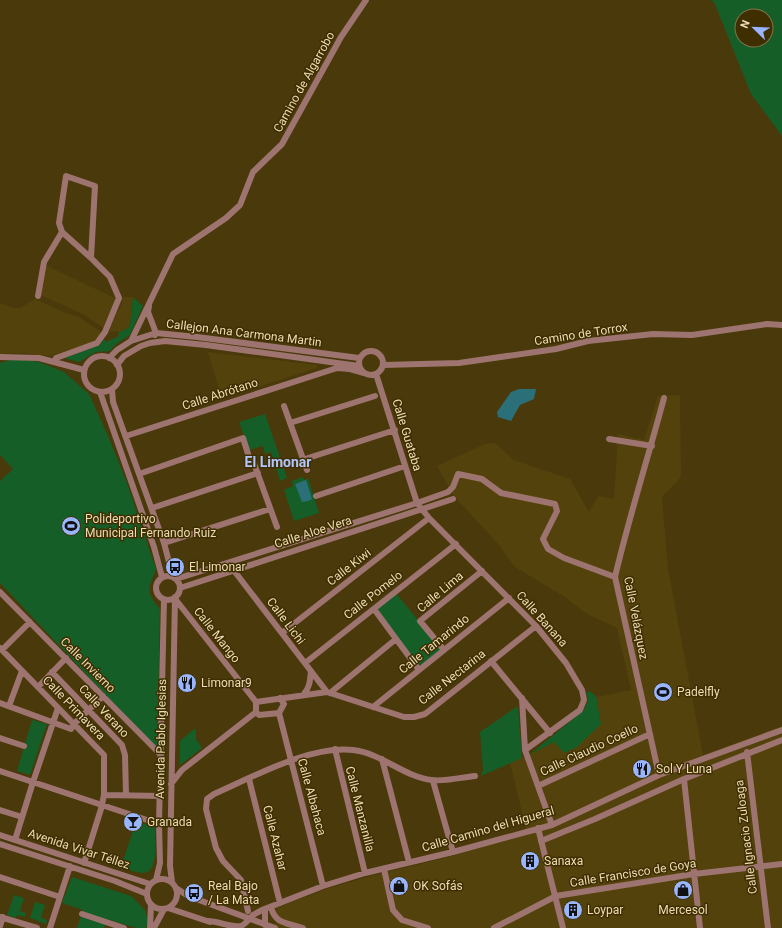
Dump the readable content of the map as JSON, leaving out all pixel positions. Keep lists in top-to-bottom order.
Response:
{
  "streets": {
    "street": [
      "Camino de Algarrobo",
      "Callejon Ana Carmona Martin",
      "Camino de Torrox",
      "Calle Abrótano",
      "Calle Guataba",
      "Calle Aloe Vera",
      "Calle Kiwi",
      "Calle Lima",
      "Calle Pomelo",
      "Calle Velázquez",
      "Calle Banana",
      "Calle Lichi",
      "Calle Mango",
      "Calle Tamarindo",
      "Calle Invierno",
      "Calle Nectarina",
      "Calle Primavera",
      "Calle Verano",
      "Avenida Pablo Iglesias",
      "Calle Claudio Coello",
      "Calle Albahaca",
      "Calle Manzanilla",
      "Calle Camino del Higueral",
      "Calle Ignacio Zuloaga",
      "Calle Azahar",
      "Avenida Vivar Téllez",
      "Calle Francisco de Goya"
    ]
  },
  "crossings": [
    ["Camino de Algarrobo", "Callejon Ana Carmona Martin"],
    ["Callejon Ana Carmona Martin", "Camino de Torrox"],
    ["Callejon Ana Carmona Martin", "Calle Abrótano"],
    ["Callejon Ana Carmona Martin", "Calle Guataba"],
    ["Camino de Torrox", "Calle Abrótano"],
    ["Camino de Torrox", "Calle Guataba"],
    ["Calle Abrótano", "Calle Guataba"],
    ["Calle Guataba", "Calle Aloe Vera"],
    ["Calle Guataba", "Calle Banana"],
    ["Calle Aloe Vera", "Calle Velázquez"],
    ["Calle Aloe Vera", "Calle Banana"],
    ["Calle Aloe Vera", "Calle Lichi"],
    ["Calle Aloe Vera", "Calle Mango"],
    ["Calle Aloe Vera", "Avenida Pablo Iglesias"],
    ["Calle Kiwi", "Calle Banana"],
    ["Calle Kiwi", "Calle Lichi"],
    ["Calle Lima", "Calle Banana"],
    ["Calle Lima", "Calle Tamarindo"],
    ["Calle Pomelo", "Calle Banana"],
    ["Calle Pomelo", "Calle Lichi"],
    ["Calle Velázquez", "Calle Claudio Coello"],
    ["Calle Velázquez", "Calle Camino del Higueral"],
    ["Calle Banana", "Calle Tamarindo"],
    ["Calle Banana", "Calle Nectarina"],
    ["Calle Lichi", "Calle Nectarina"],
    ["Calle Mango", "Calle Nectarina"],
    ["Calle Mango", "Avenida Pablo Iglesias"],
    ["Calle Tamarindo", "Calle Nectarina"],
    ["Calle Invierno", "Avenida Pablo Iglesias"],
    ["Calle Nectarina", "Calle Albahaca"],
    ["Calle Primavera", "Avenida Vivar Téllez"],
    ["Avenida Pablo Iglesias", "Avenida Vivar Téllez"],
    ["Calle Albahaca", "Calle Camino del Higueral"],
    ["Calle Manzanilla", "Calle Camino del Higueral"],
    ["Calle Camino del Higueral", "Calle Ignacio Zuloaga"],
    ["Calle Camino del Higueral", "Calle Azahar"],
    ["Calle Ignacio Zuloaga", "Calle Francisco de Goya"]
  ],
  "districts": ["El Limonar"],
  "places": {
    "sports": ["Polideportivo Municipal Fernando Ruiz", "Padelfly"],
    "bus stop": ["El Limonar", "Real Bajo / La Mata"],
    "restaurant": ["Limonar9", "Sol Y Luna"],
    "bar": ["Granada"],
    "building": ["Sanaxa", "Loypar"],
    "shop": ["OK Sofás", "Mercesol"]
  },
  "north": "top left"
}
